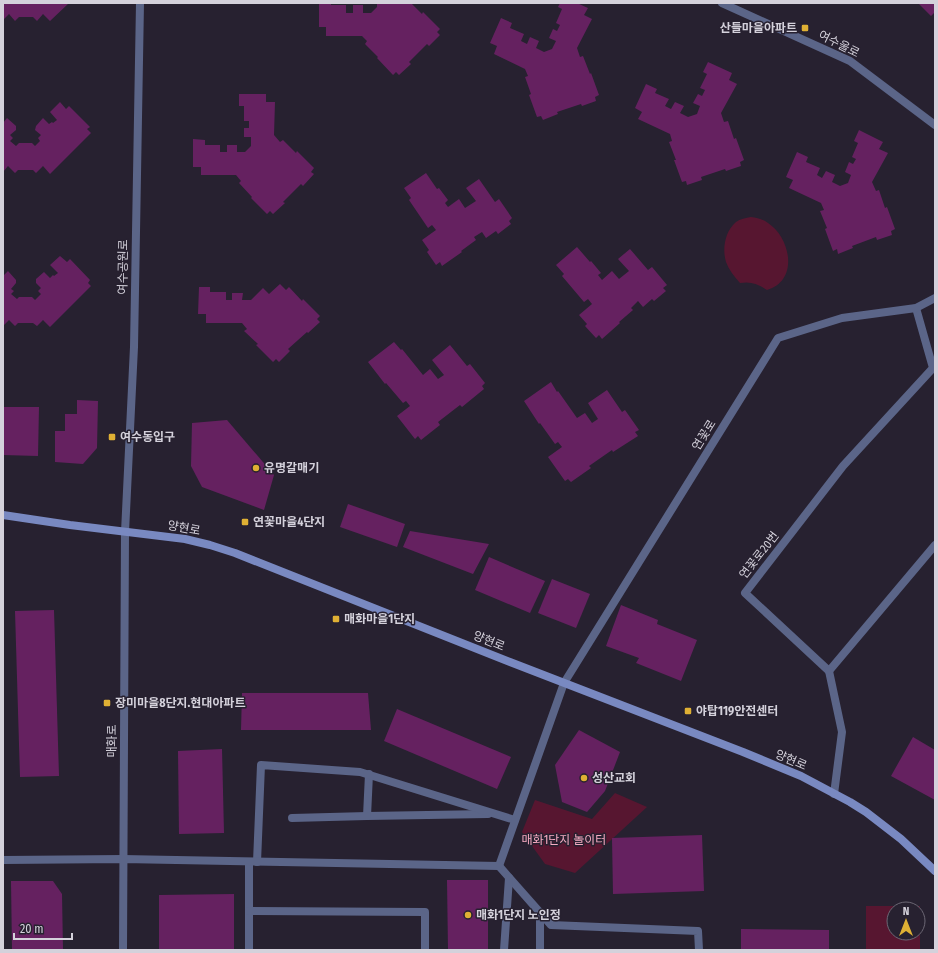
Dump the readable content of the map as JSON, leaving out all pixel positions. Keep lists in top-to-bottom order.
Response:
{
  "streets": {
    "main road": ["양현로"],
    "street": [
      "여수울로",
      "여수공원로",
      "연꽃로",
      "연꽃로20번",
      "매화로"
    ]
  },
  "crossings": [
    ["여수공원로", "양현로"],
    ["여수공원로", "매화로"],
    ["연꽃로", "양현로"],
    ["연꽃로", "연꽃로20번"],
    ["양현로", "매화로"]
  ],
  "parks": ["매화1단지 놀이터"],
  "places": {
    "transit": [
      "산들마을아파트",
      "여수동입구",
      "연꽃마을4단지",
      "매화마을1단지",
      "장미마을8단지.현대아파트",
      "야탑119안전센터"
    ],
    "other": ["유명갈매기", "성산교회", "매화1단지 노인정"]
  },
  "scale_bar": "20 m",
  "north": "top"
}
